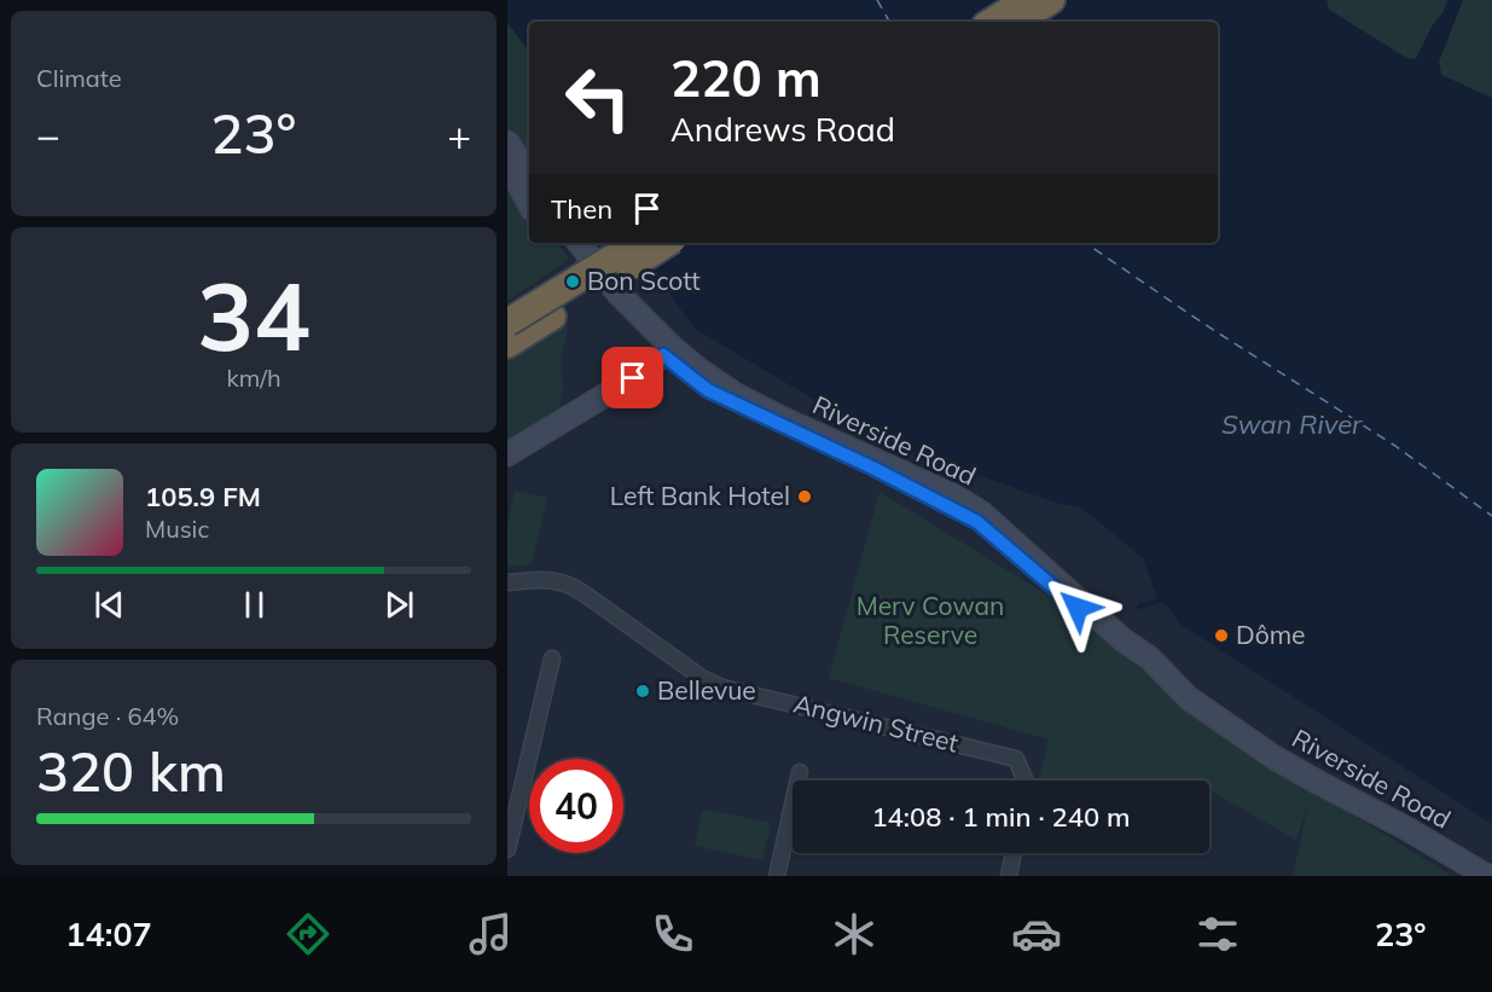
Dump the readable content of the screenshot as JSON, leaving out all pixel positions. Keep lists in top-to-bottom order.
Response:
{
  "streets": {
    "street": ["Riverside Road", "Angwin Street"]
  },
  "water": ["Swan River"],
  "parks": ["Merv Cowan Reserve"],
  "places": [
    "Bon Scott",
    "Left Bank Hotel",
    "Dôme",
    "Bellevue"
  ],
  "page": {
    "tile": [
      "Climate",
      ["34", "km/h"],
      ["Range · 64%", "320 km"]
    ],
    "turn": ["220 m", "Andrews Road"],
    "heat": ["−", "23°", "+"],
    "then": "Then",
    "song": ["105.9 FM", "Music"],
    "limit": "40",
    "trip": "14:08 · 1 min · 240 m",
    "tabs": ["14:07", "23°"]
  }
}
